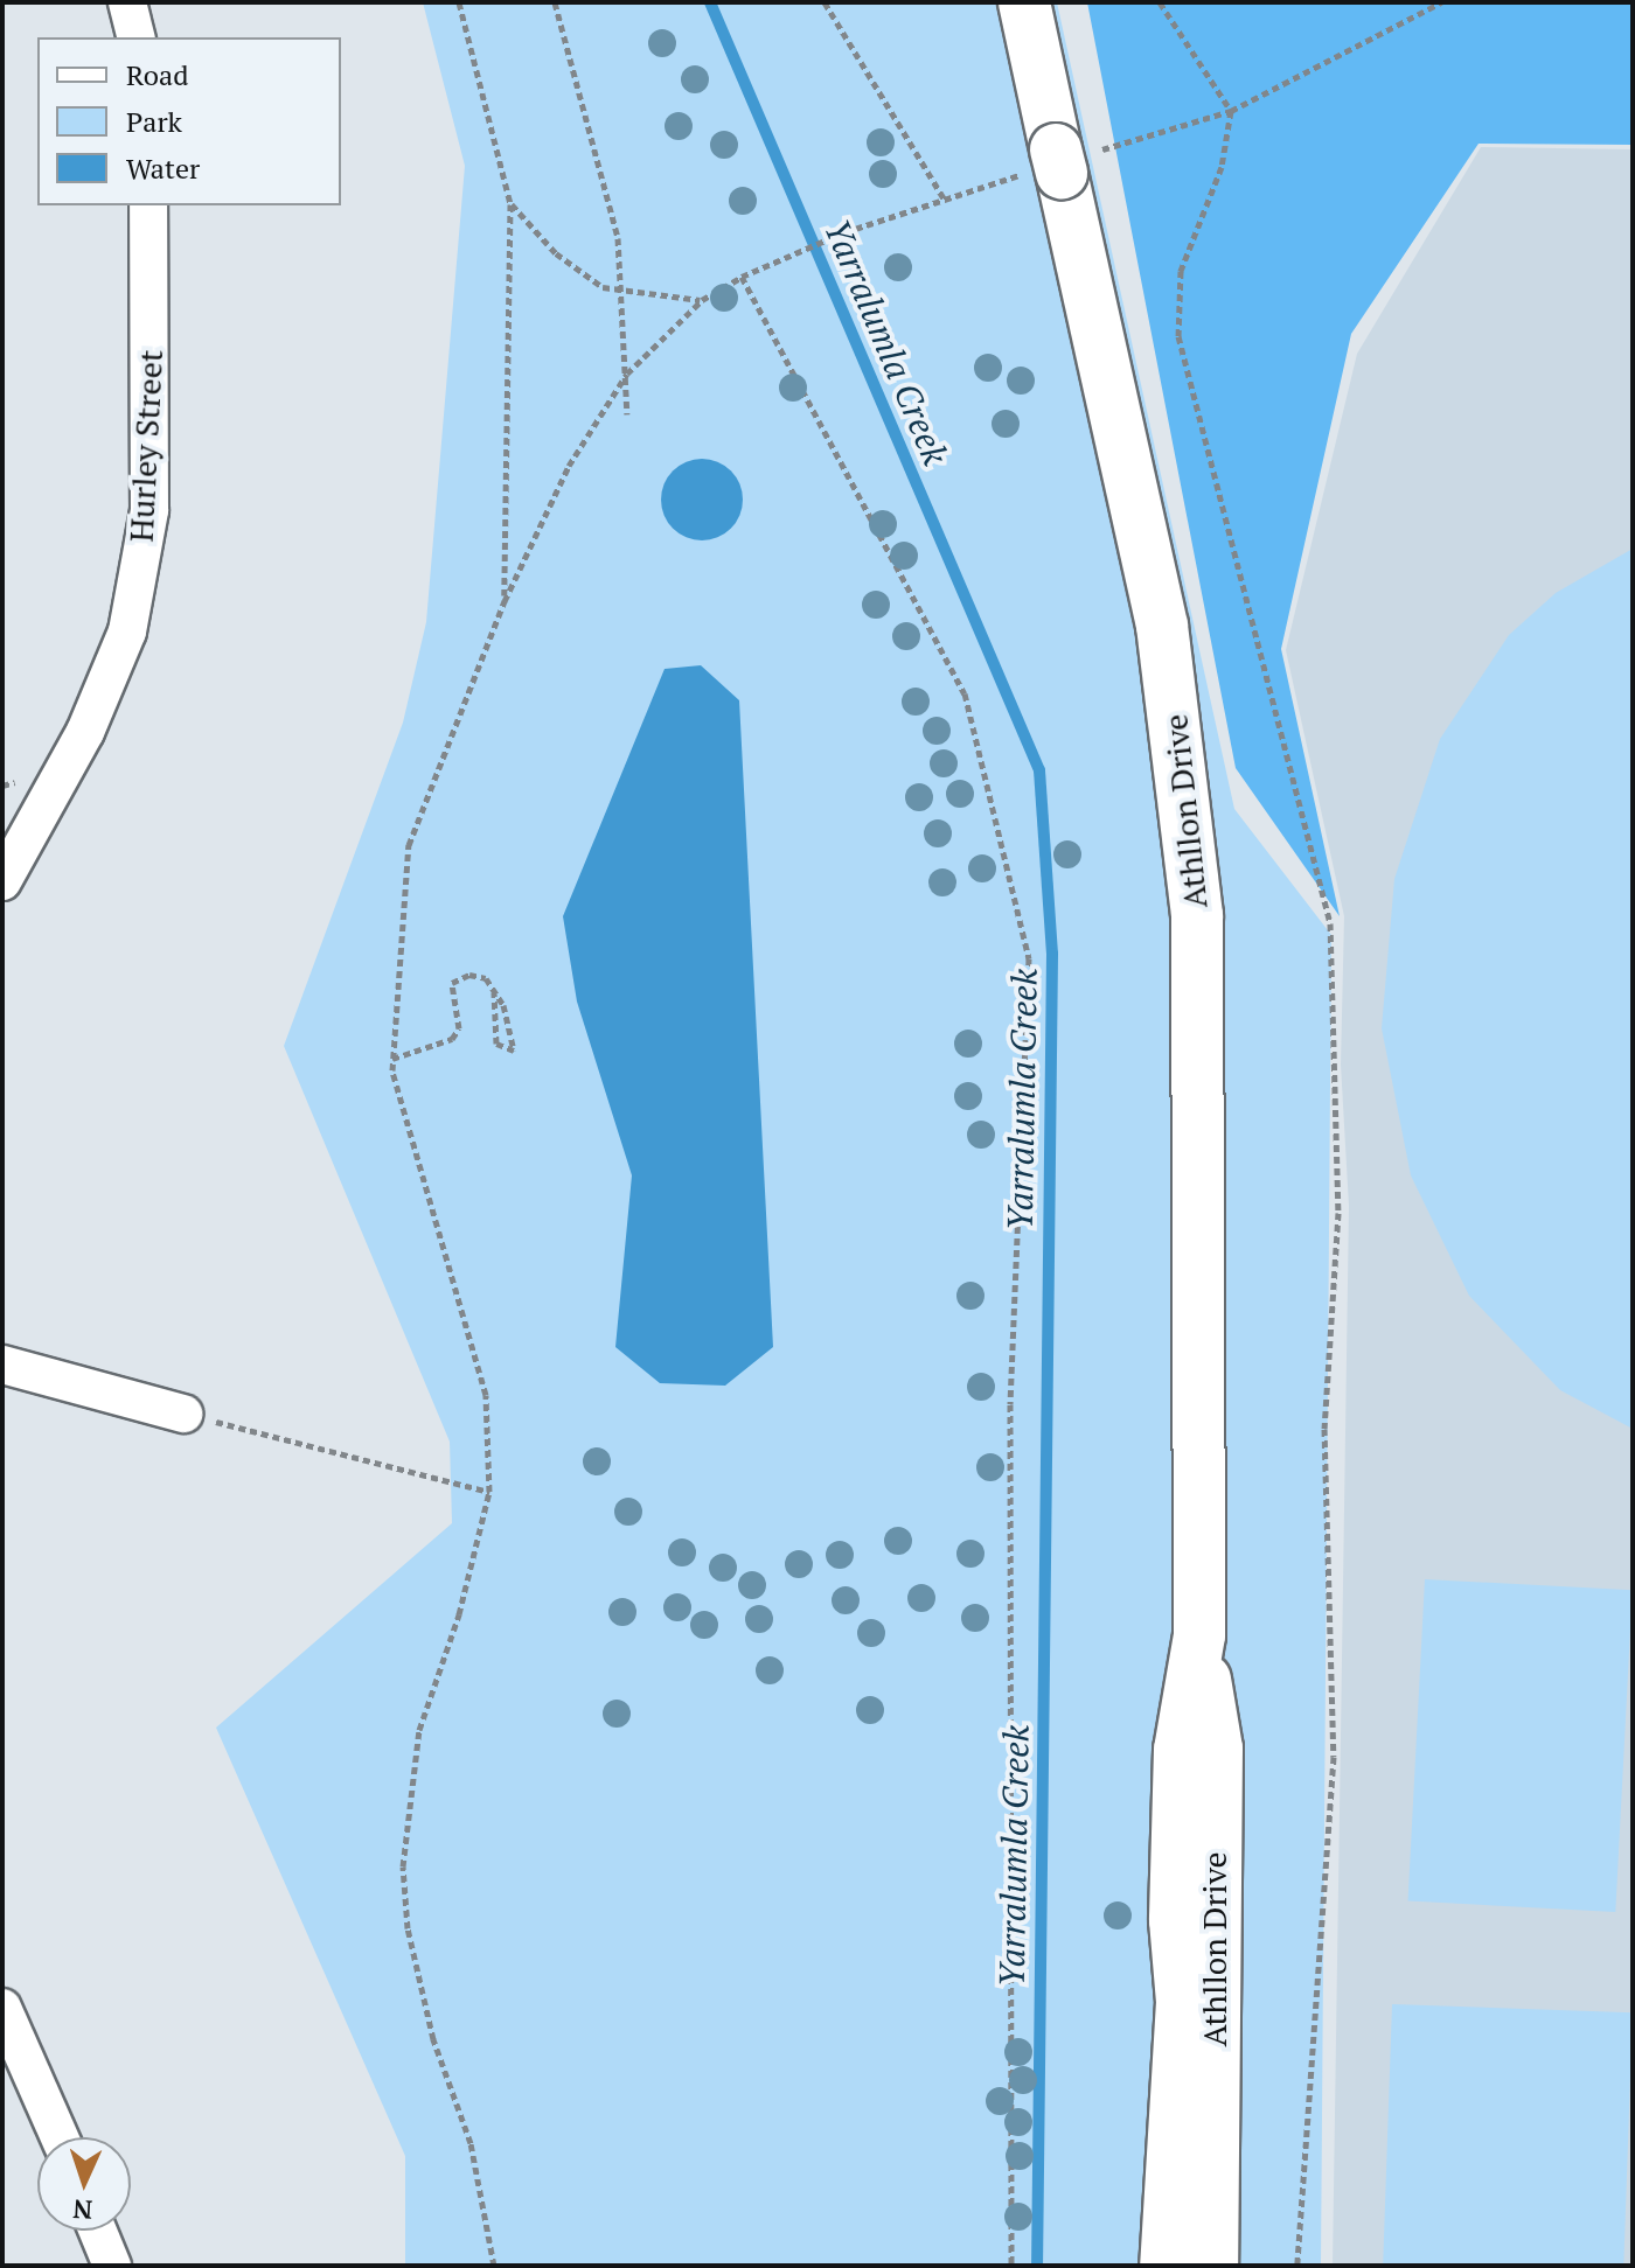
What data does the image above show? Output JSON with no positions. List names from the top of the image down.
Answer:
{
  "streets": {
    "main road": ["Athllon Drive"],
    "street": ["Hurley Street"]
  },
  "water": ["Yarralumla Creek"],
  "legend": ["Road", "Park", "Water"],
  "north": "bottom"
}
